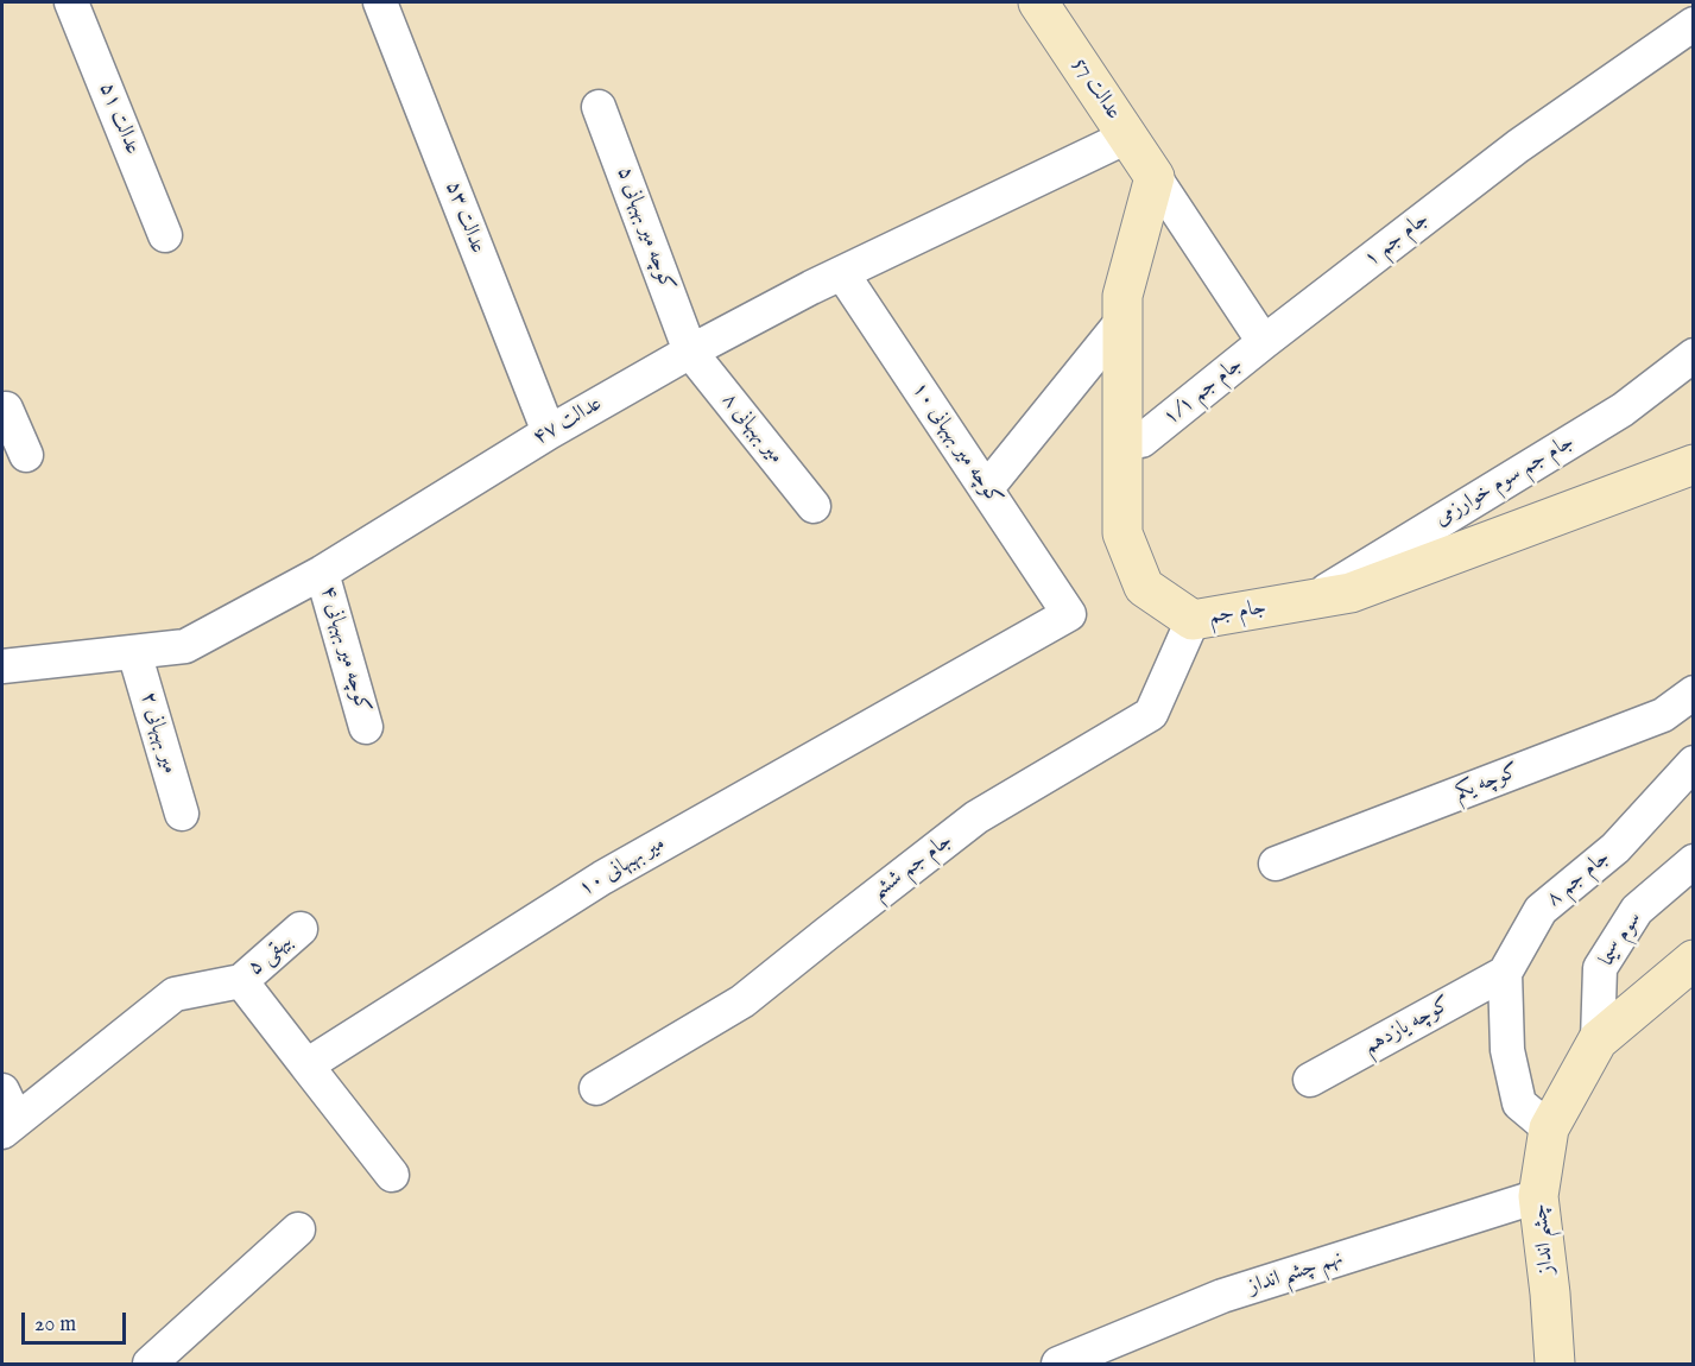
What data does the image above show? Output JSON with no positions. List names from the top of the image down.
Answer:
{
  "streets": {
    "street": [
      "عدالت 57",
      "عدالت ۵۱",
      "عدالت ۵۳",
      "کوچه میر بهبهانی ۵",
      "۱ جام جم",
      "۱/۱ جام جم",
      "عدالت ۴۷",
      "۸ میر بهبهانی",
      "کوچه میر بهبهانی ۱۰",
      "جام جم سوم خوارزمی",
      "جام جم",
      "کوچه میر بهبهانی ۴",
      "۲ میر بهبهانی",
      "کوچه یکم",
      "۱۰ میر بهبهانی",
      "جام جم ششم",
      "۸ جام جم",
      "سوم سیما",
      "۵ بیهقی",
      "کوچه یازدهم",
      "چشم انداز",
      "نهم چشم انداز"
    ]
  },
  "crossings": [
    ["عدالت 57", "عدالت ۴۷"],
    ["عدالت 57", "جام جم"],
    ["عدالت ۵۳", "عدالت ۴۷"],
    ["کوچه میر بهبهانی ۵", "عدالت ۴۷"],
    ["کوچه میر بهبهانی ۵", "۸ میر بهبهانی"],
    ["۱ جام جم", "۱/۱ جام جم"],
    ["عدالت ۴۷", "۸ میر بهبهانی"],
    ["عدالت ۴۷", "کوچه میر بهبهانی ۱۰"],
    ["عدالت ۴۷", "کوچه میر بهبهانی ۴"],
    ["عدالت ۴۷", "۲ میر بهبهانی"],
    ["کوچه میر بهبهانی ۱۰", "۱۰ میر بهبهانی"],
    ["جام جم سوم خوارزمی", "جام جم"],
    ["جام جم", "جام جم ششم"],
    ["۸ جام جم", "کوچه یازدهم"],
    ["سوم سیما", "چشم انداز"],
    ["چشم انداز", "نهم چشم انداز"]
  ],
  "scale_bar": "20 m"
}
